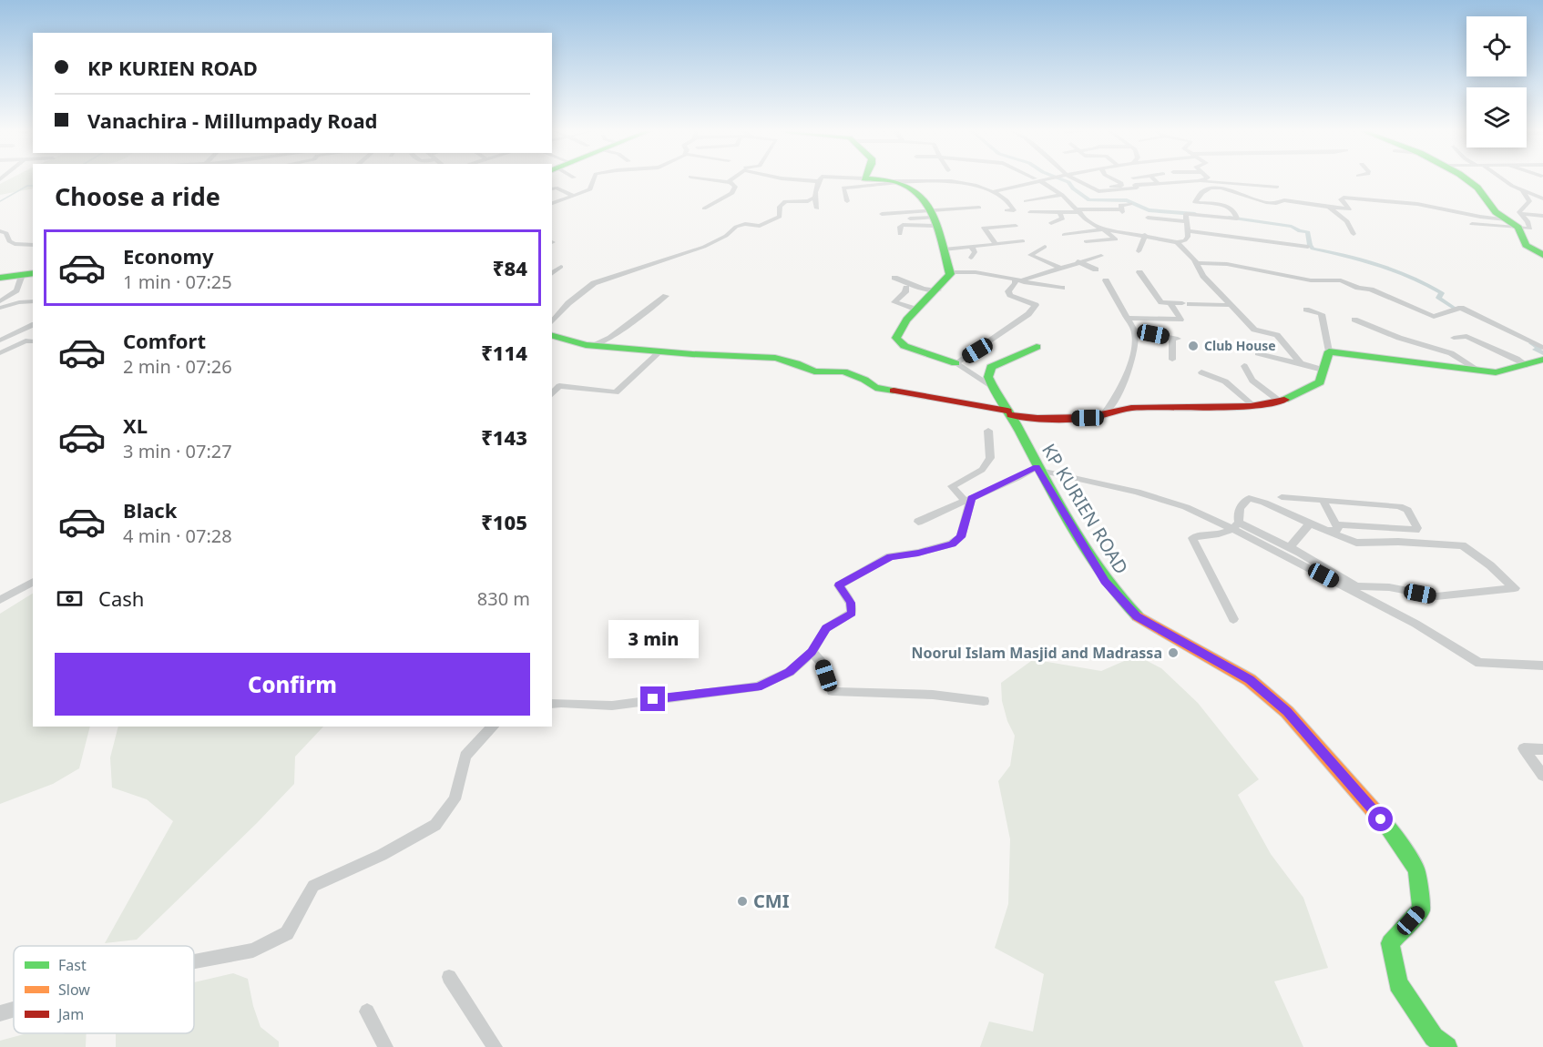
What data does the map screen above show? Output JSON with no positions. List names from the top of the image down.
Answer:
{
  "streets": {
    "street": ["KP KURIEN ROAD"]
  },
  "places": ["Club House", "Noorul Islam Masjid and Madrassa", "CMI"],
  "legend": ["Fast", "Slow", "Jam"],
  "page": {
    "banner": ["KP KURIEN ROAD", "Vanachira - Millumpady Road"],
    "heading": "Choose a ride",
    "list": [
      {
        "name": "Economy",
        "note": "1 min · 07:25",
        "value": "₹84"
      },
      {
        "name": "Comfort",
        "note": "2 min · 07:26",
        "value": "₹114"
      },
      {
        "name": "XL",
        "note": "3 min · 07:27",
        "value": "₹143"
      },
      {
        "name": "Black",
        "note": "4 min · 07:28",
        "value": "₹105"
      }
    ],
    "pay": ["Cash", "830 m"],
    "bubble": "3 min",
    "buttons": "Confirm"
  }
}
